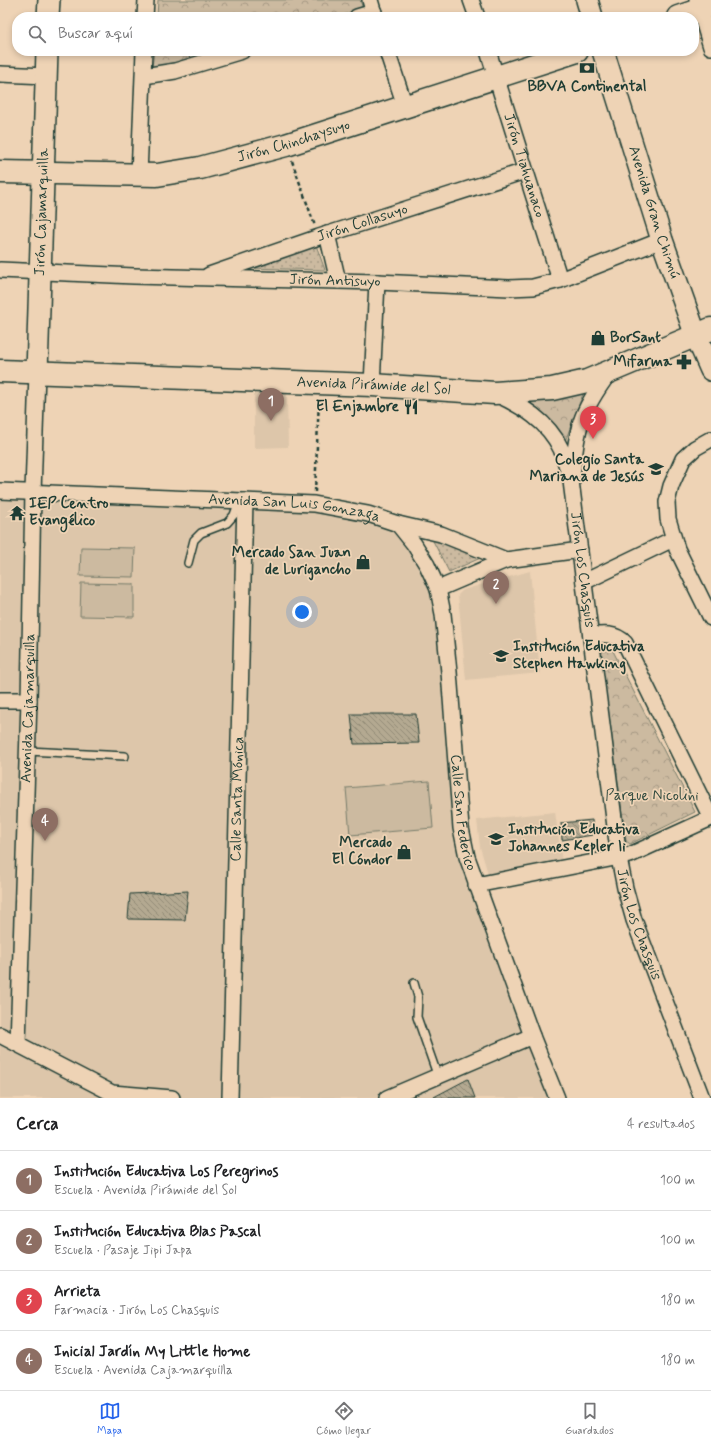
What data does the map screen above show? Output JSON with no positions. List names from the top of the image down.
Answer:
{
  "streets": {
    "main road": ["Jirón Chinchaysuyo", "Avenida Pirámide del Sol"],
    "street": [
      "Jirón Tiahuanaco",
      "Jirón Cajamarquilla",
      "Avenida Gran Chimú",
      "Jirón Collasuyo",
      "Jirón Antisuyo",
      "Avenida San Luis Gonzaga",
      "Jirón Los Chasquis",
      "Avenida Cajamarquilla",
      "Calle Santa Mónica",
      "Calle San Federico"
    ]
  },
  "crossings": [
    ["Jirón Chinchaysuyo", "Jirón Tiahuanaco"],
    ["Jirón Chinchaysuyo", "Jirón Cajamarquilla"],
    ["Jirón Tiahuanaco", "Jirón Collasuyo"],
    ["Jirón Tiahuanaco", "Jirón Antisuyo"],
    ["Jirón Cajamarquilla", "Jirón Antisuyo"],
    ["Jirón Cajamarquilla", "Avenida Pirámide del Sol"],
    ["Jirón Cajamarquilla", "Avenida Cajamarquilla"],
    ["Avenida Gran Chimú", "Jirón Antisuyo"],
    ["Avenida Gran Chimú", "Avenida Pirámide del Sol"],
    ["Jirón Collasuyo", "Jirón Antisuyo"],
    ["Avenida Pirámide del Sol", "Jirón Los Chasquis"],
    ["Avenida Pirámide del Sol", "Avenida Cajamarquilla"],
    ["Avenida San Luis Gonzaga", "Jirón Los Chasquis"],
    ["Avenida San Luis Gonzaga", "Avenida Cajamarquilla"],
    ["Avenida San Luis Gonzaga", "Calle Santa Mónica"],
    ["Avenida San Luis Gonzaga", "Calle San Federico"]
  ],
  "parks": ["Parque Nicolini"],
  "places": {
    "bank": ["BBVA Continental"],
    "shop": ["BorSant", "Mercado San Juan de Lurigancho", "Mercado El Cóndor"],
    "pharmacy": ["Mifarma"],
    "restaurant": ["El Enjambre"],
    "school or university": ["Colegio Santa Mariana de Jesús", "Institución Educativa Stephen Hawking", "Institución Educativa Johannes Kepler Ii"],
    "temple": ["IEP Centro Evangélico"]
  },
  "page": {
    "search": "Buscar aquí",
    "pins": [
      "1",
      "3",
      "2",
      "4"
    ],
    "heading": ["Cerca", "4 resultados"],
    "list": [
      {
        "mark": "1",
        "name": "Institución Educativa Los Peregrinos",
        "note": "Escuela · Avenida Pirámide del Sol",
        "value": "100 m"
      },
      {
        "mark": "2",
        "name": "Institución Educativa Blas Pascal",
        "note": "Escuela · Pasaje Jipi Japa",
        "value": "100 m"
      },
      {
        "mark": "3",
        "name": "Arrieta",
        "note": "Farmacia · Jirón Los Chasquis",
        "value": "180 m"
      },
      {
        "mark": "4",
        "name": "Inicial Jardín My Little Home",
        "note": "Escuela · Avenida Cajamarquilla",
        "value": "180 m"
      }
    ],
    "nav": ["Mapa", "Cómo llegar", "Guardados"]
  }
}
